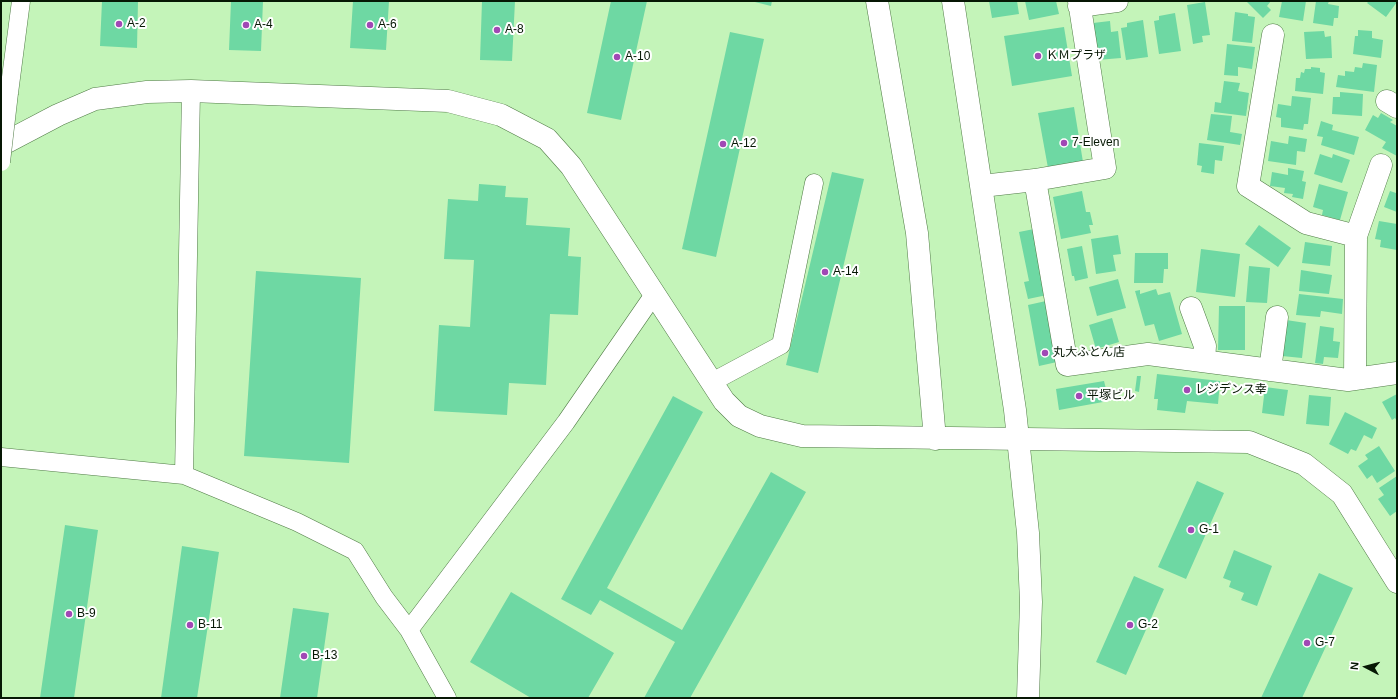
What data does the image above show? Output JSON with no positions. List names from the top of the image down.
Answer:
{
  "places": [
    "A-2",
    "A-4",
    "A-6",
    "A-8",
    "ＫＭプラザ",
    "A-10",
    "7-Eleven",
    "A-12",
    "A-14",
    "丸大ふとん店",
    "レジデンス幸",
    "平塚ビル",
    "G-1",
    "B-9",
    "B-11",
    "G-2",
    "G-7",
    "B-13"
  ],
  "north": "left"
}
